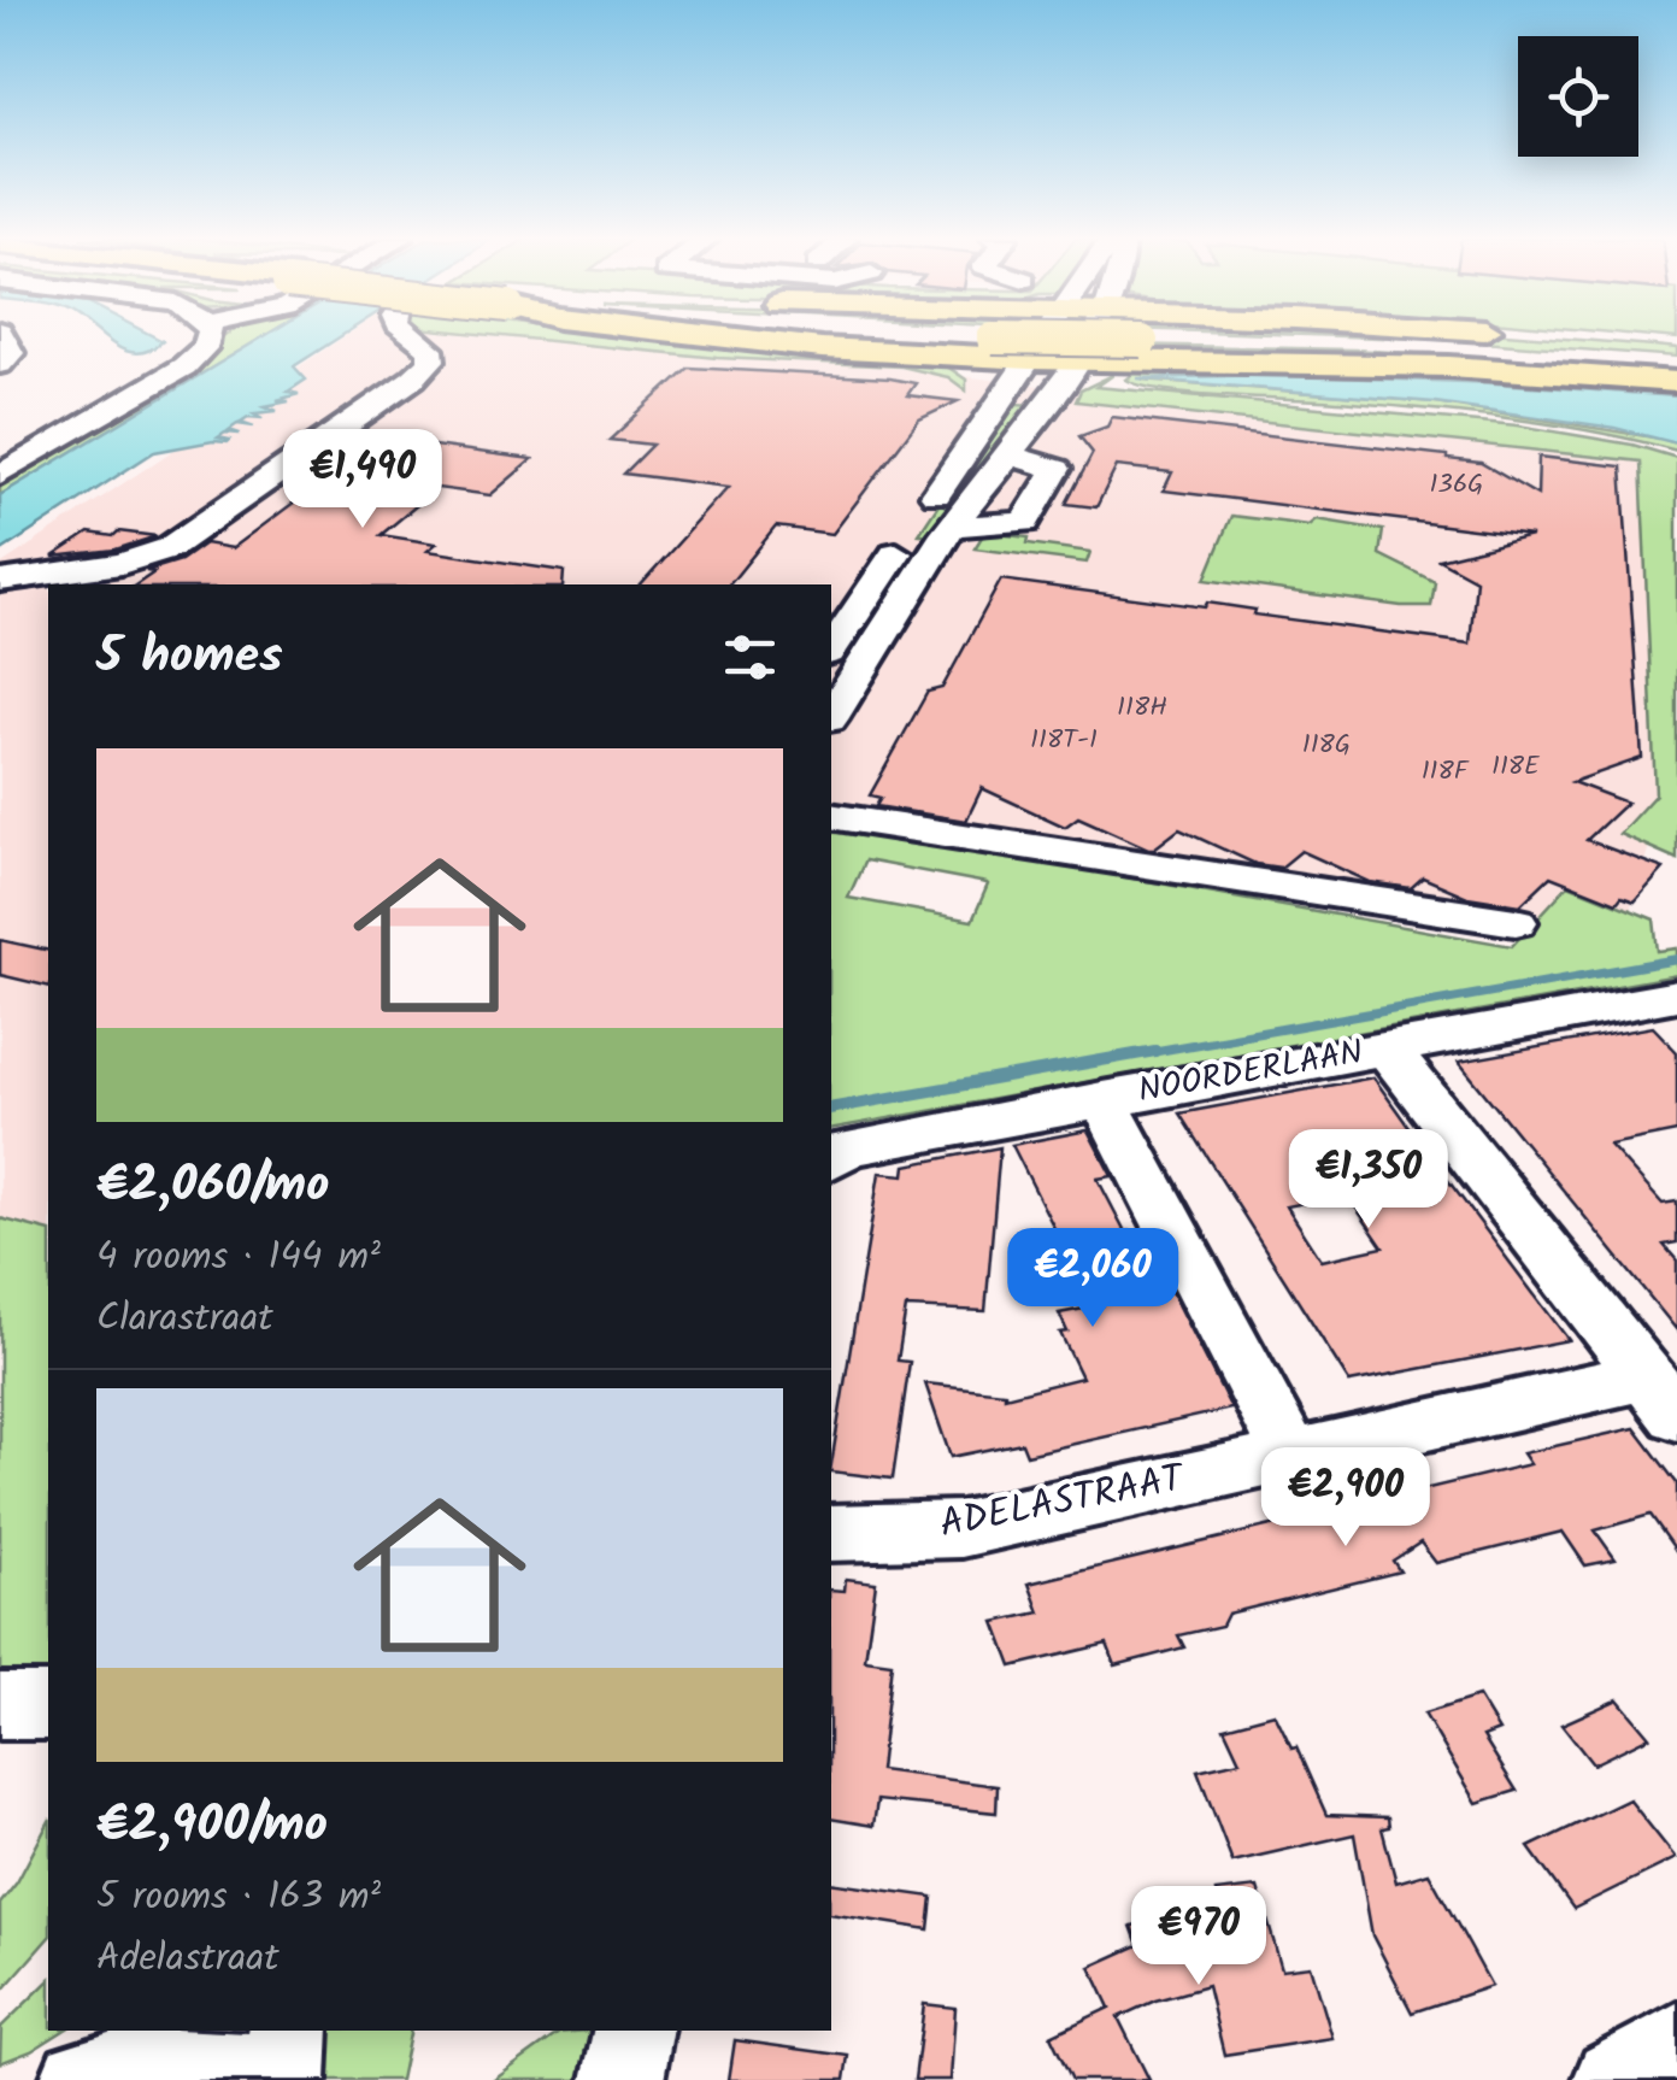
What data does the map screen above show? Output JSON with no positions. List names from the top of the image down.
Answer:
{
  "streets": {
    "street": ["NOORDERLAAN", "ADELASTRAAT"]
  },
  "house_numbers": [
    "136G",
    "118H",
    "118T-1",
    "118G",
    "118E",
    "118F"
  ],
  "page": {
    "price": [
      "€1,490",
      "€1,350",
      "€2,060",
      "€2,900",
      "€970"
    ],
    "heading": "5 homes",
    "list": [
      {
        "name": "€2,060/mo",
        "note": "4 rooms · 144 m² · Clarastraat"
      },
      {
        "name": "€2,900/mo",
        "note": "5 rooms · 163 m² · Adelastraat"
      }
    ]
  }
}
